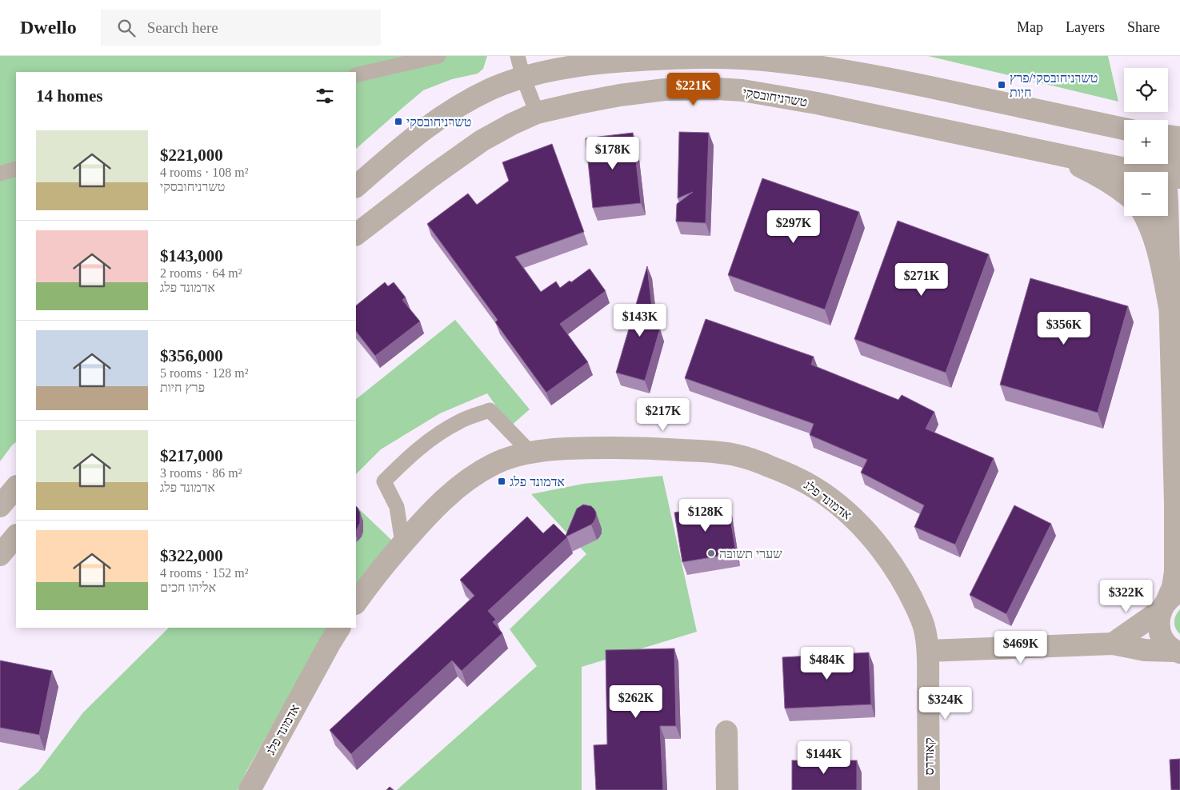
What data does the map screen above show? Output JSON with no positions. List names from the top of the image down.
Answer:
{
  "streets": {
    "street": ["טשרניחובסקי", "אדמונד פלג", "קאודרס"]
  },
  "crossings": [
    ["אדמונד פלג", "קאודרס"]
  ],
  "places": {
    "transit": ["טשרניחובסקי/פרץ חיות", "טשרניחובסקי", "אדמונד פלג"],
    "other": ["שערי תשובה"]
  },
  "page": {
    "header": "Dwello",
    "search": "Search here",
    "nav": ["Map", "Layers", "Share"],
    "map_buttons": ["+", "−"],
    "heading": "14 homes",
    "price": [
      "$221K",
      "$178K",
      "$297K",
      "$271K",
      "$143K",
      "$356K",
      "$217K",
      "$128K",
      "$322K",
      "$469K",
      "$484K",
      "$262K",
      "$324K",
      "$144K"
    ],
    "list": [
      {
        "name": "$221,000",
        "note": "4 rooms · 108 m² · טשרניחובסקי"
      },
      {
        "name": "$143,000",
        "note": "2 rooms · 64 m² · אדמונד פלג"
      },
      {
        "name": "$356,000",
        "note": "5 rooms · 128 m² · פרץ חיות"
      },
      {
        "name": "$217,000",
        "note": "3 rooms · 86 m² · אדמונד פלג"
      },
      {
        "name": "$322,000",
        "note": "4 rooms · 152 m² · אליהו חכים"
      }
    ]
  }
}
